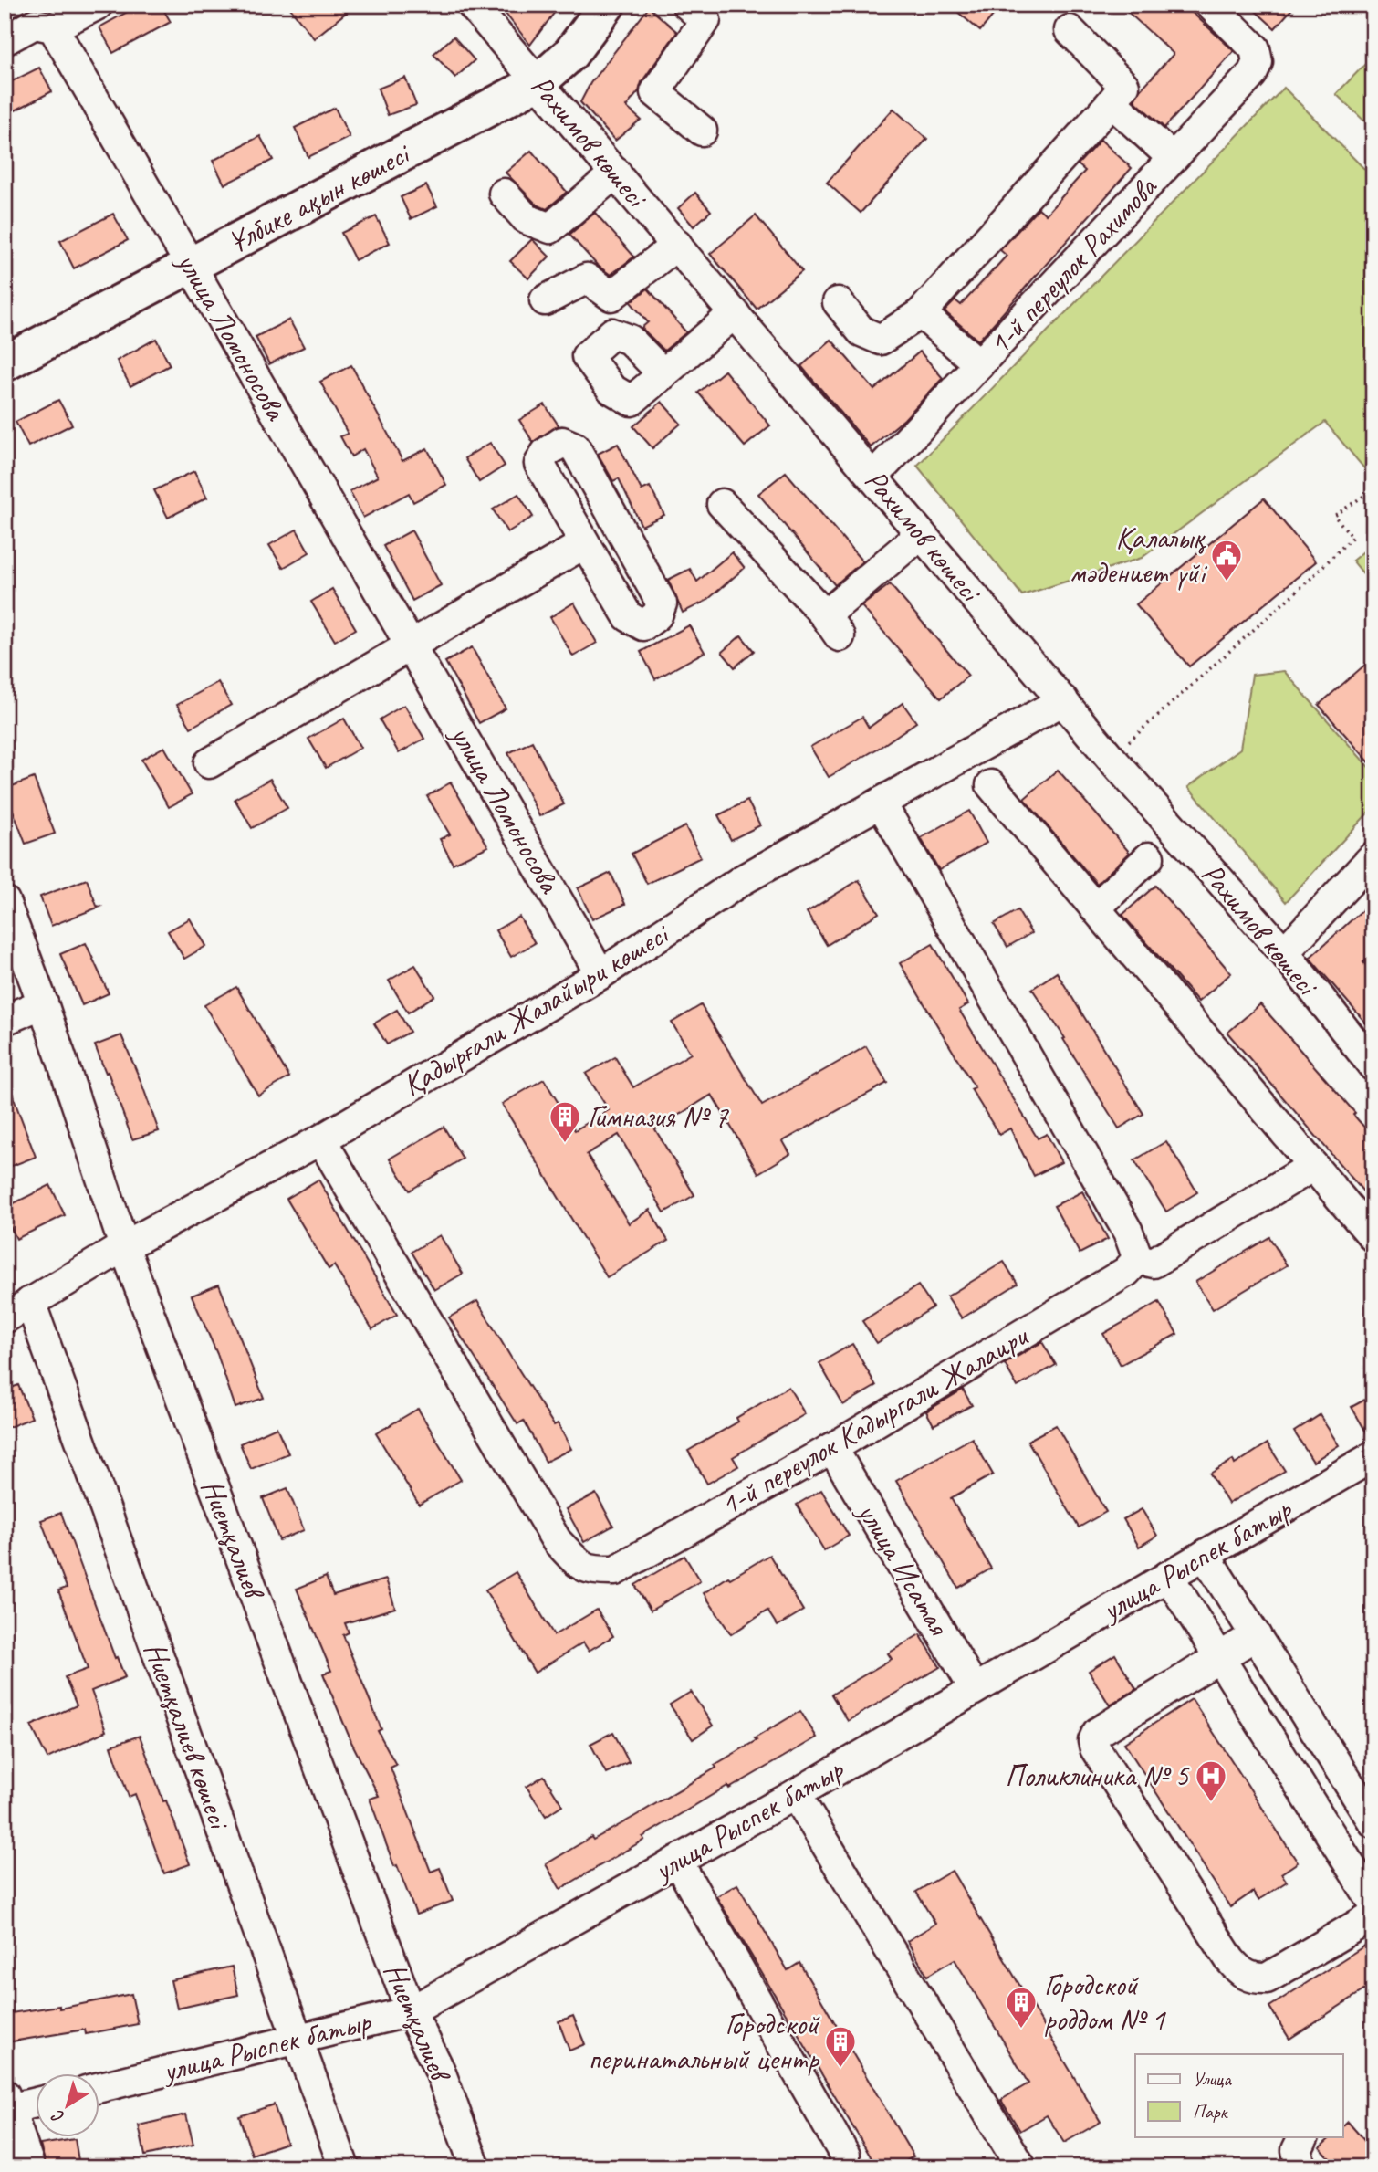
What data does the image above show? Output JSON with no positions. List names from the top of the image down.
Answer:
{
  "streets": {
    "main road": ["Ұлбике ақын көшесі"],
    "street": [
      "Рахимов көшесі",
      "1-й переулок Рахимова",
      "улица Ломоносова",
      "Қадырғали Жалайыри көшесі",
      "1-й переулок Кадыргали Жалаири",
      "Ниетқалиев",
      "улица Рыспек батыр",
      "улица Исатая",
      "Ниетқалиев көшесі"
    ]
  },
  "crossings": [
    ["Рахимов көшесі", "Ұлбике ақын көшесі"],
    ["Рахимов көшесі", "1-й переулок Рахимова"],
    ["Рахимов көшесі", "Қадырғали Жалайыри көшесі"],
    ["Ұлбике ақын көшесі", "улица Ломоносова"],
    ["улица Ломоносова", "Қадырғали Жалайыри көшесі"],
    ["Қадырғали Жалайыри көшесі", "1-й переулок Кадыргали Жалаири"],
    ["Қадырғали Жалайыри көшесі", "Ниетқалиев"],
    ["Қадырғали Жалайыри көшесі", "Ниетқалиев көшесі"],
    ["1-й переулок Кадыргали Жалаири", "улица Исатая"],
    ["Ниетқалиев", "улица Рыспек батыр"],
    ["улица Рыспек батыр", "улица Исатая"],
    ["улица Рыспек батыр", "Ниетқалиев көшесі"]
  ],
  "places": {
    "public building": ["Қалалық мәдениет үйі"],
    "building": ["Гимназия № 7", "Городской роддом № 1", "Городской перинатальный центр"],
    "hospital": ["Поликлиника № 5"]
  },
  "legend": ["Улица", "Парк"],
  "north": "bottom left"
}
